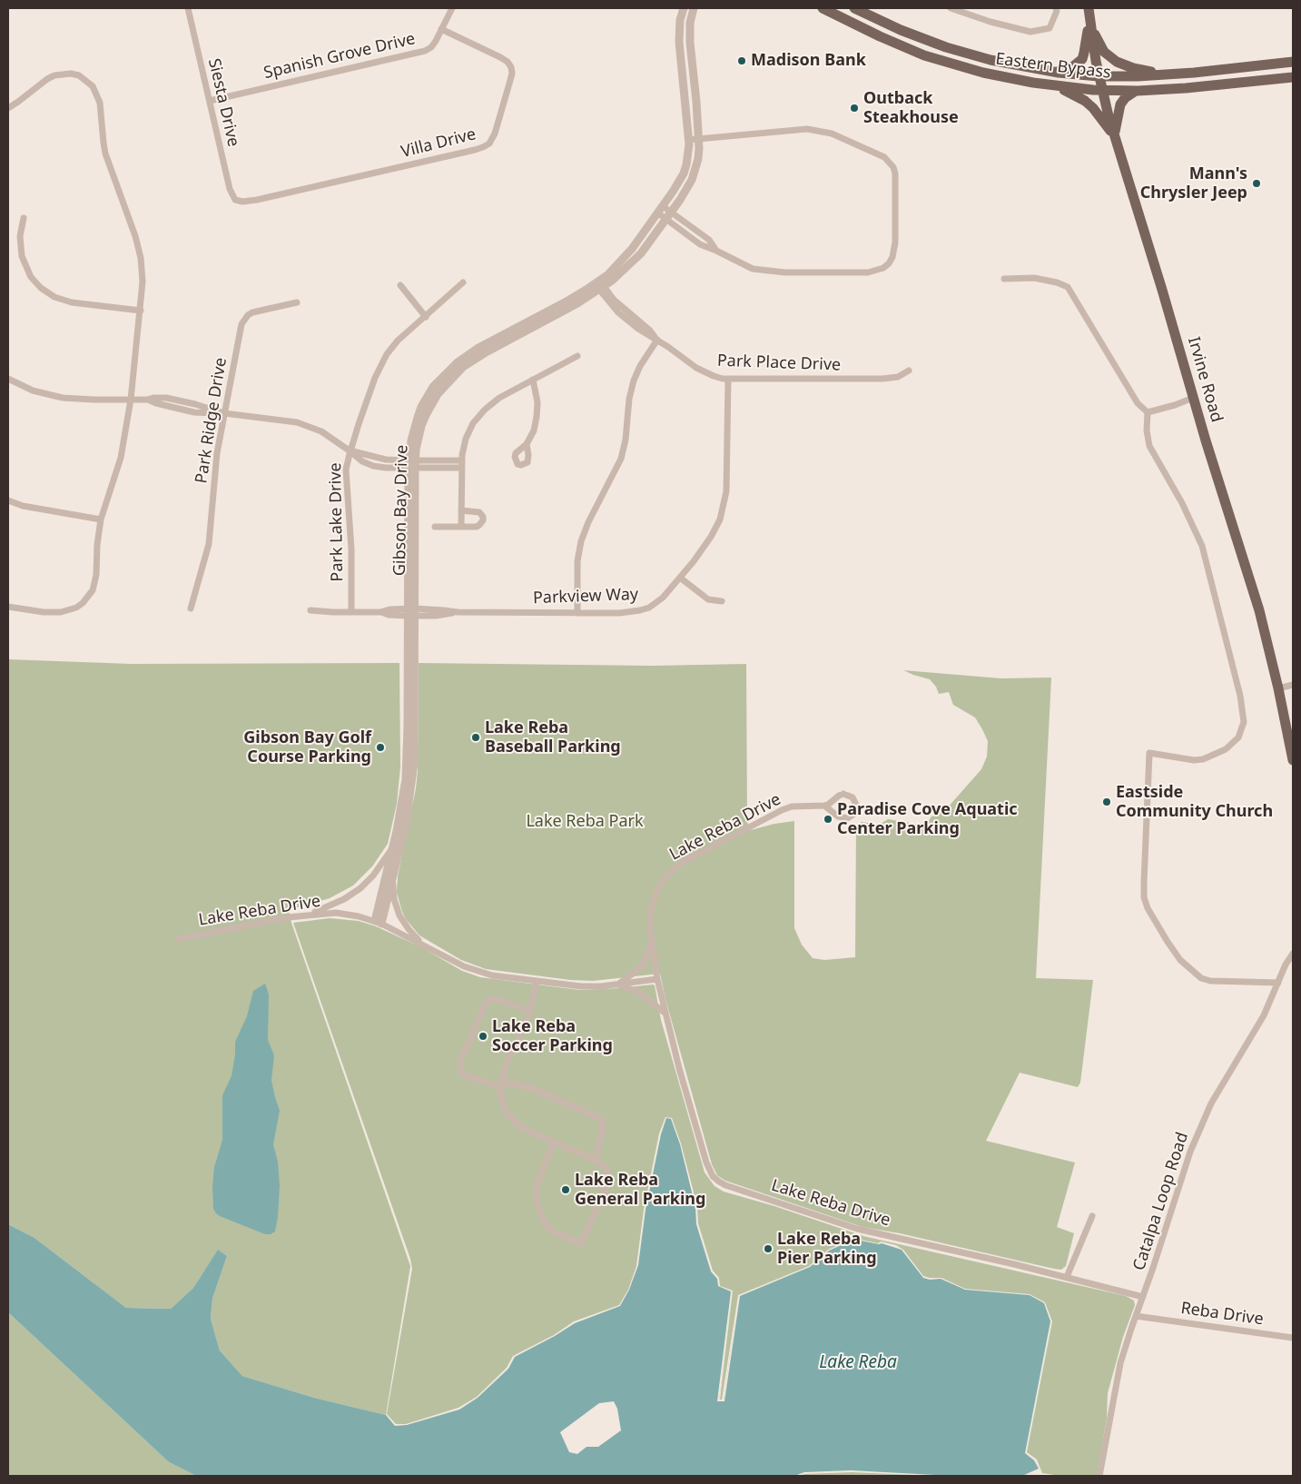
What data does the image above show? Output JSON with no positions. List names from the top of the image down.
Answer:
{
  "streets": {
    "main road": ["Eastern Bypass", "Irvine Road"],
    "street": [
      "Spanish Grove Drive",
      "Siesta Drive",
      "Villa Drive",
      "Park Place Drive",
      "Park Ridge Drive",
      "Gibson Bay Drive",
      "Park Lake Drive",
      "Parkview Way",
      "Lake Reba Drive",
      "Catalpa Loop Road",
      "Reba Drive"
    ]
  },
  "crossings": [
    ["Spanish Grove Drive", "Siesta Drive"],
    ["Spanish Grove Drive", "Villa Drive"],
    ["Eastern Bypass", "Irvine Road"],
    ["Siesta Drive", "Villa Drive"],
    ["Park Place Drive", "Gibson Bay Drive"],
    ["Park Place Drive", "Parkview Way"],
    ["Gibson Bay Drive", "Parkview Way"],
    ["Gibson Bay Drive", "Lake Reba Drive"],
    ["Park Lake Drive", "Parkview Way"],
    ["Lake Reba Drive", "Catalpa Loop Road"],
    ["Catalpa Loop Road", "Reba Drive"]
  ],
  "water": ["Lake Reba"],
  "parks": ["Lake Reba Park"],
  "places": [
    "Madison Bank",
    "Outback Steakhouse",
    "Mann's Chrysler Jeep",
    "Lake Reba Baseball Parking",
    "Gibson Bay Golf Course Parking",
    "Eastside Community Church",
    "Paradise Cove Aquatic Center Parking",
    "Lake Reba Soccer Parking",
    "Lake Reba General Parking",
    "Lake Reba Pier Parking"
  ]
}
